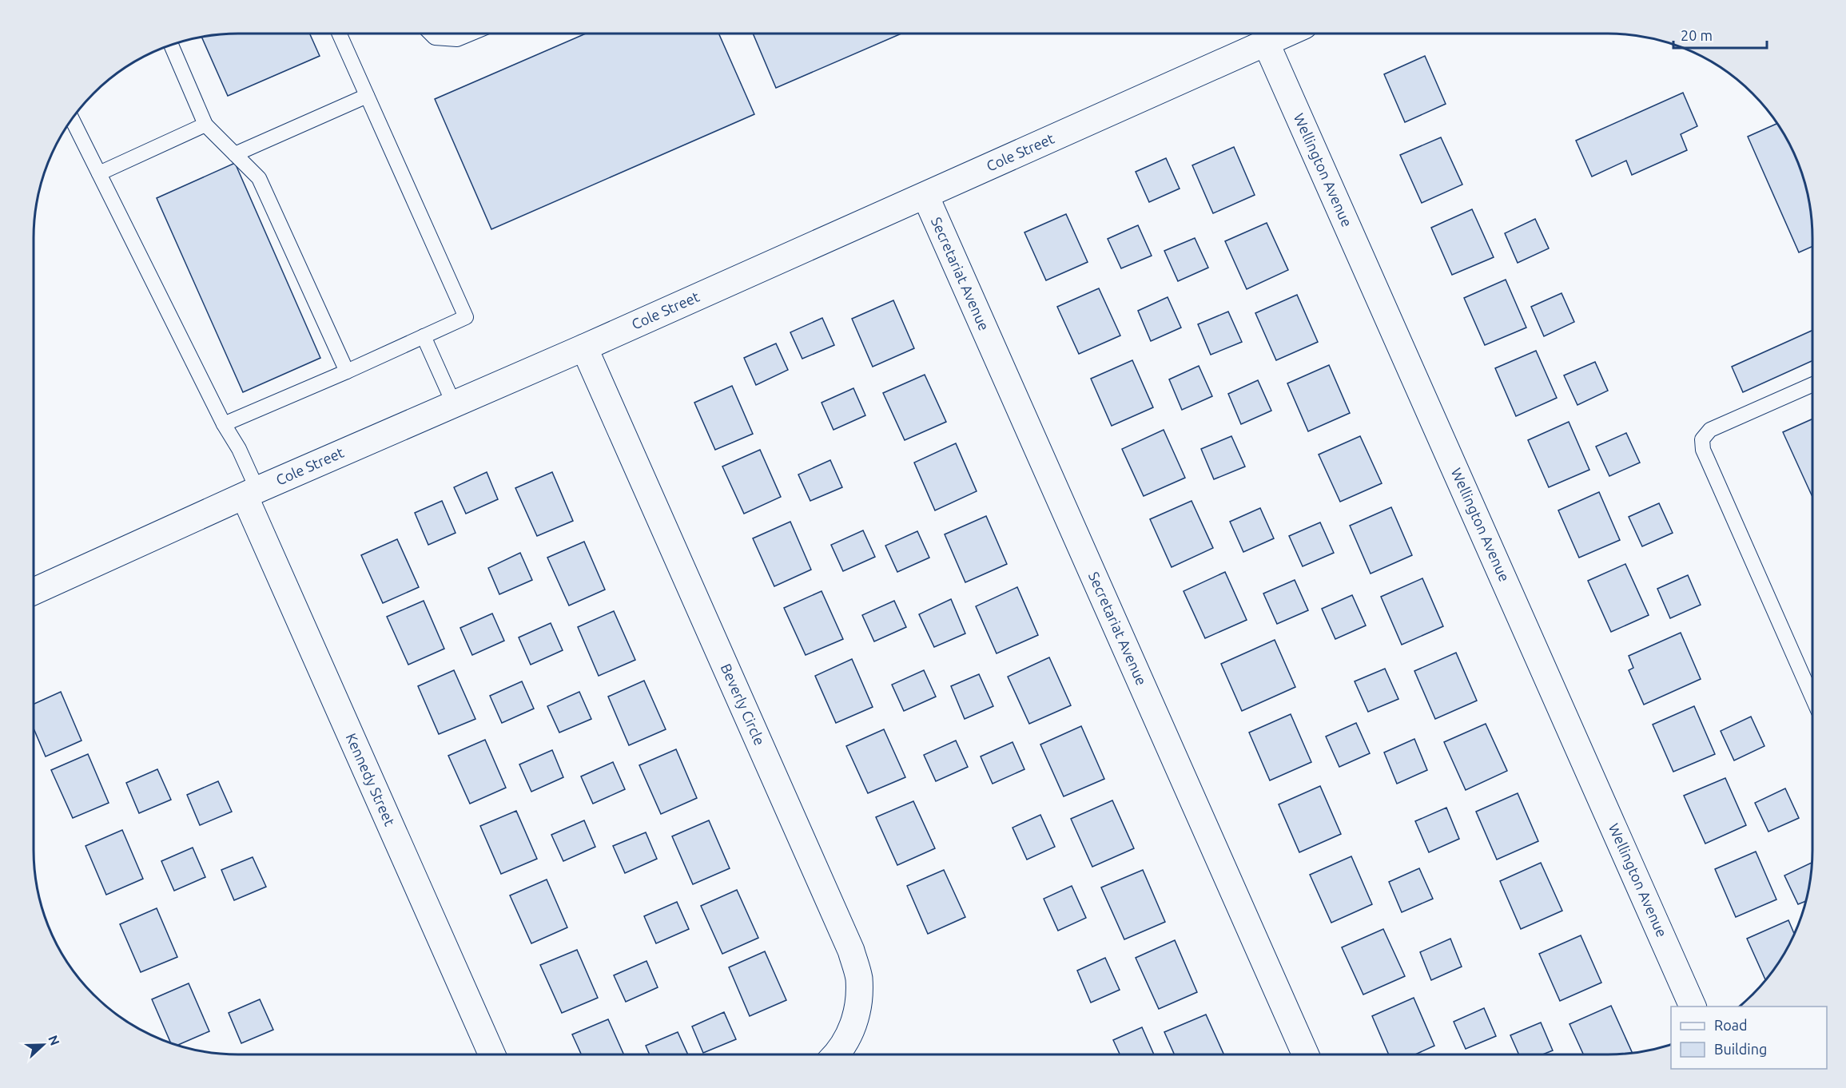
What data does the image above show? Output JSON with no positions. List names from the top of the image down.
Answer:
{
  "streets": {
    "street": [
      "Cole Street",
      "Wellington Avenue",
      "Secretariat Avenue",
      "Beverly Circle",
      "Kennedy Street"
    ]
  },
  "crossings": [
    ["Cole Street", "Wellington Avenue"],
    ["Cole Street", "Secretariat Avenue"],
    ["Cole Street", "Beverly Circle"],
    ["Cole Street", "Kennedy Street"]
  ],
  "legend": ["Road", "Building"],
  "scale_bar": "20 m",
  "north": "right"
}
